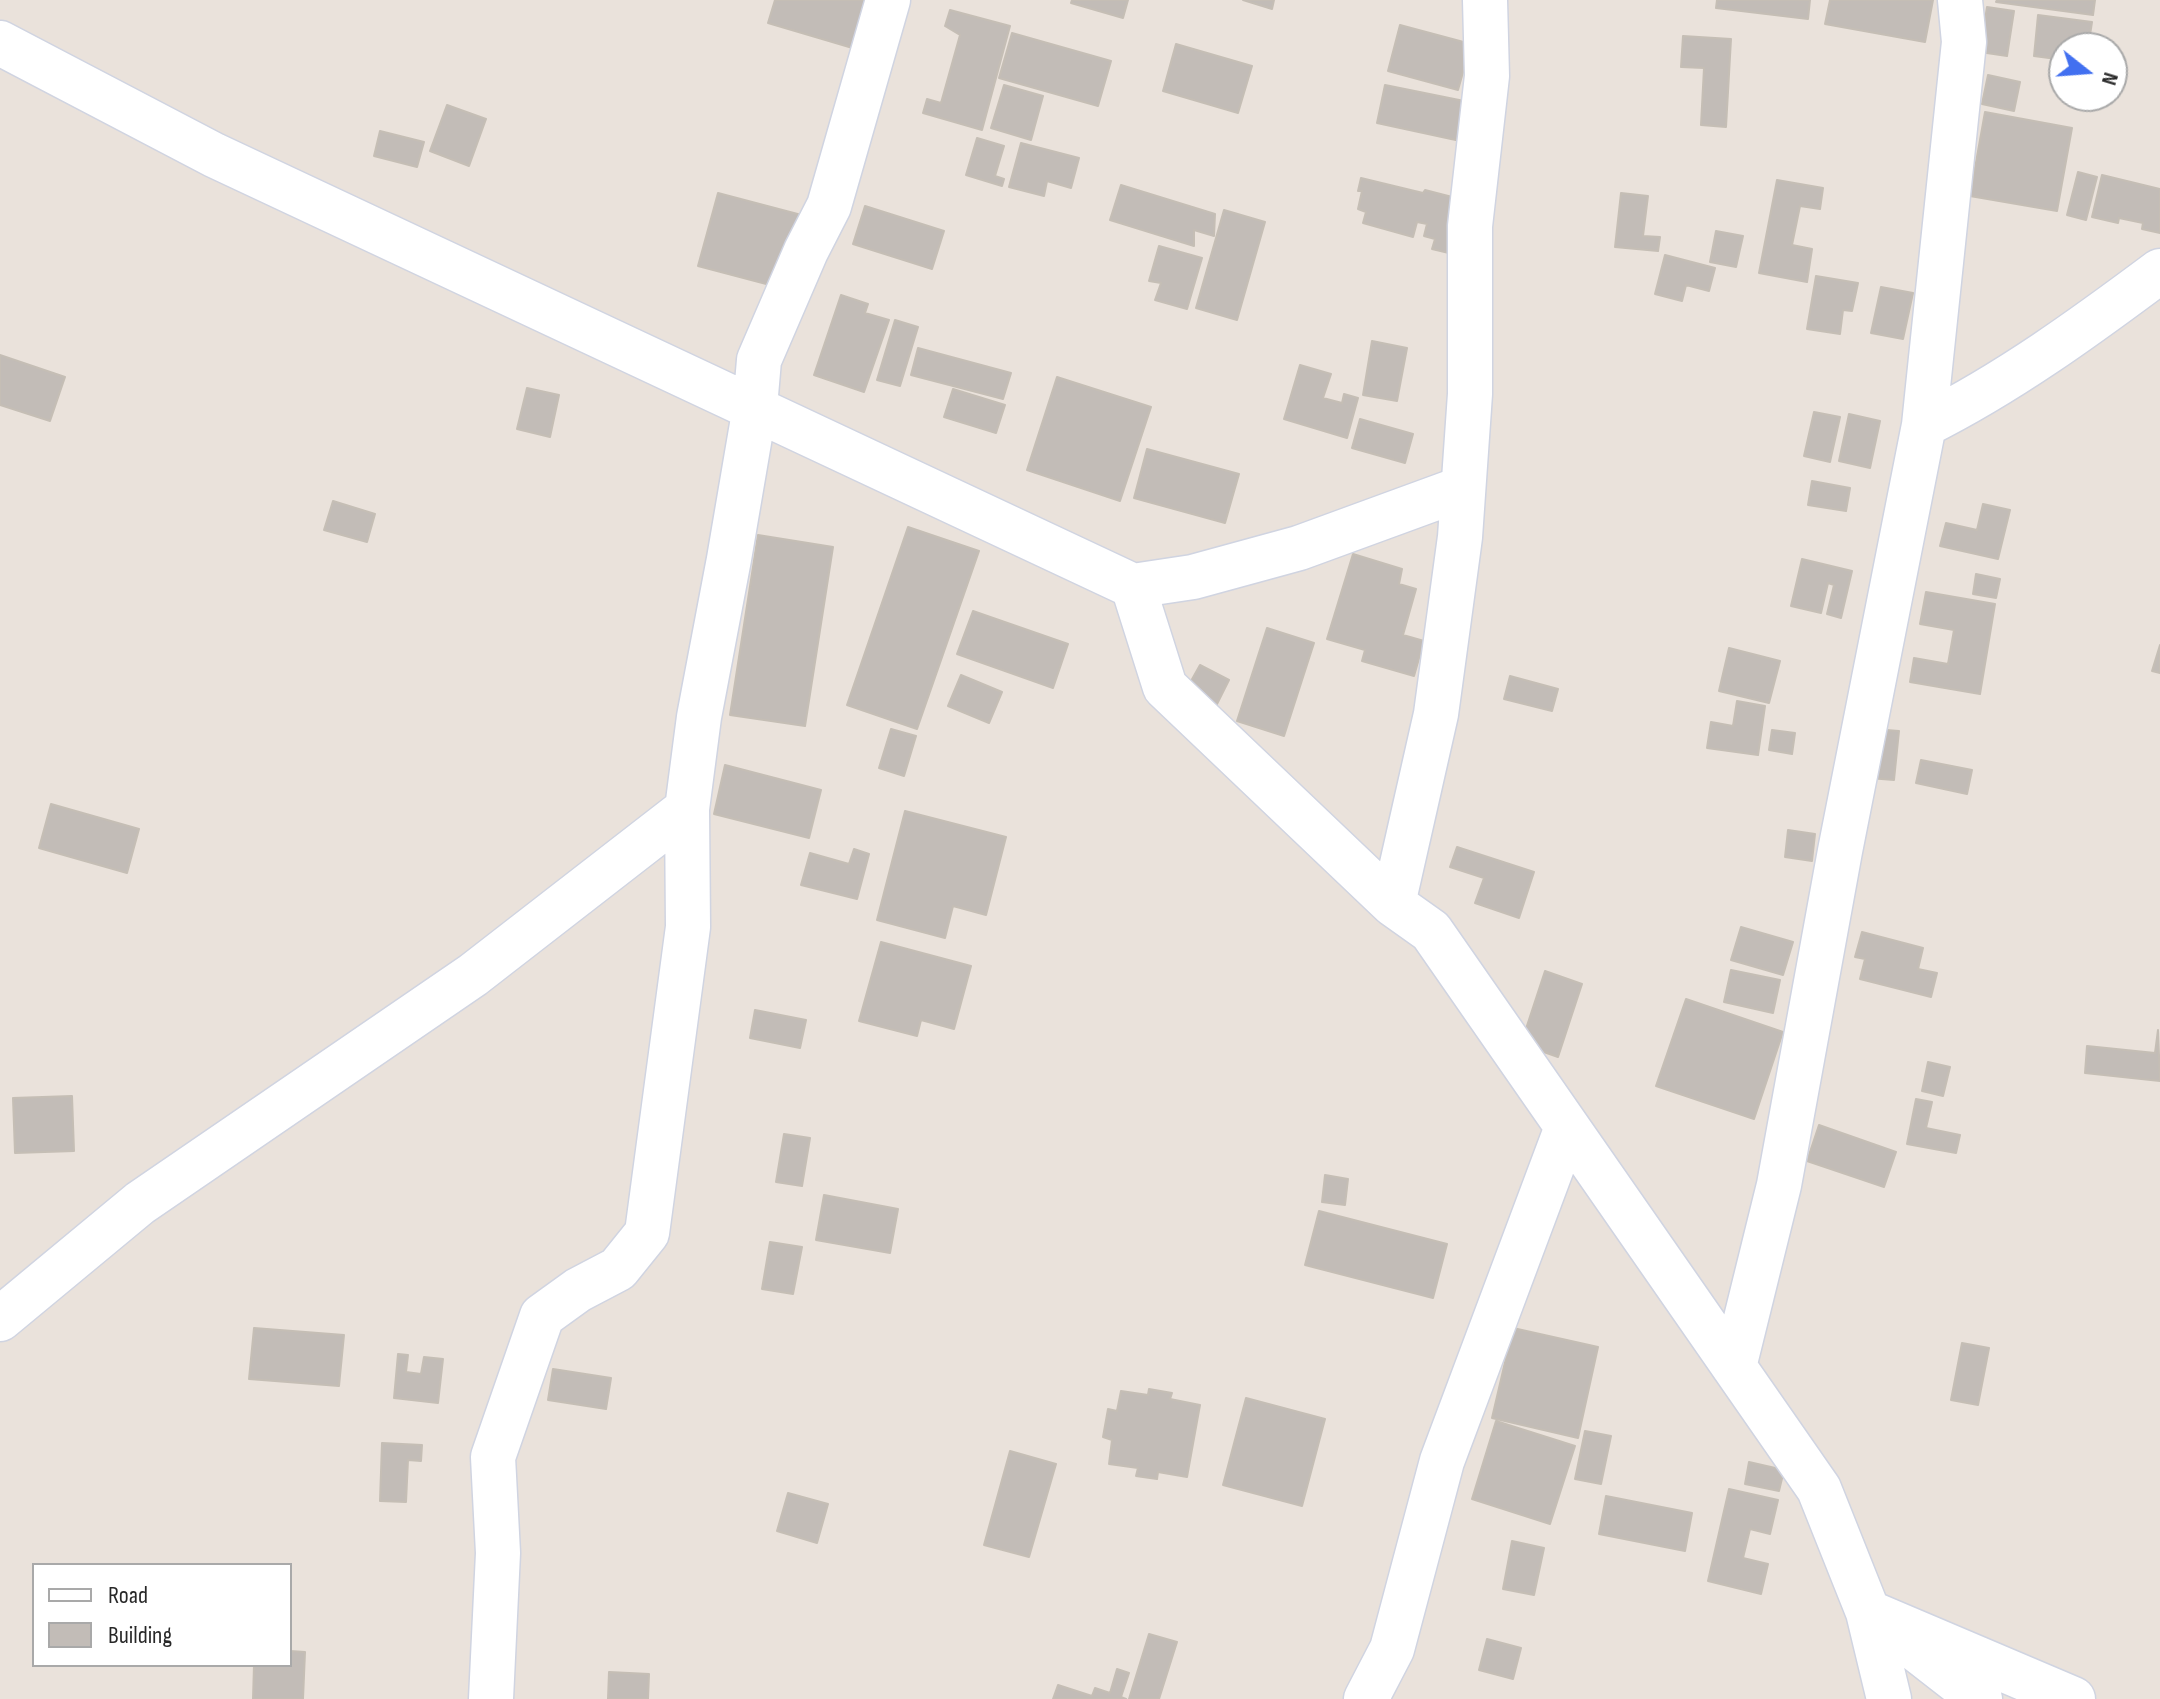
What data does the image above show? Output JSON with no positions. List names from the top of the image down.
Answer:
{
  "legend": ["Road", "Building"],
  "north": "right"
}
